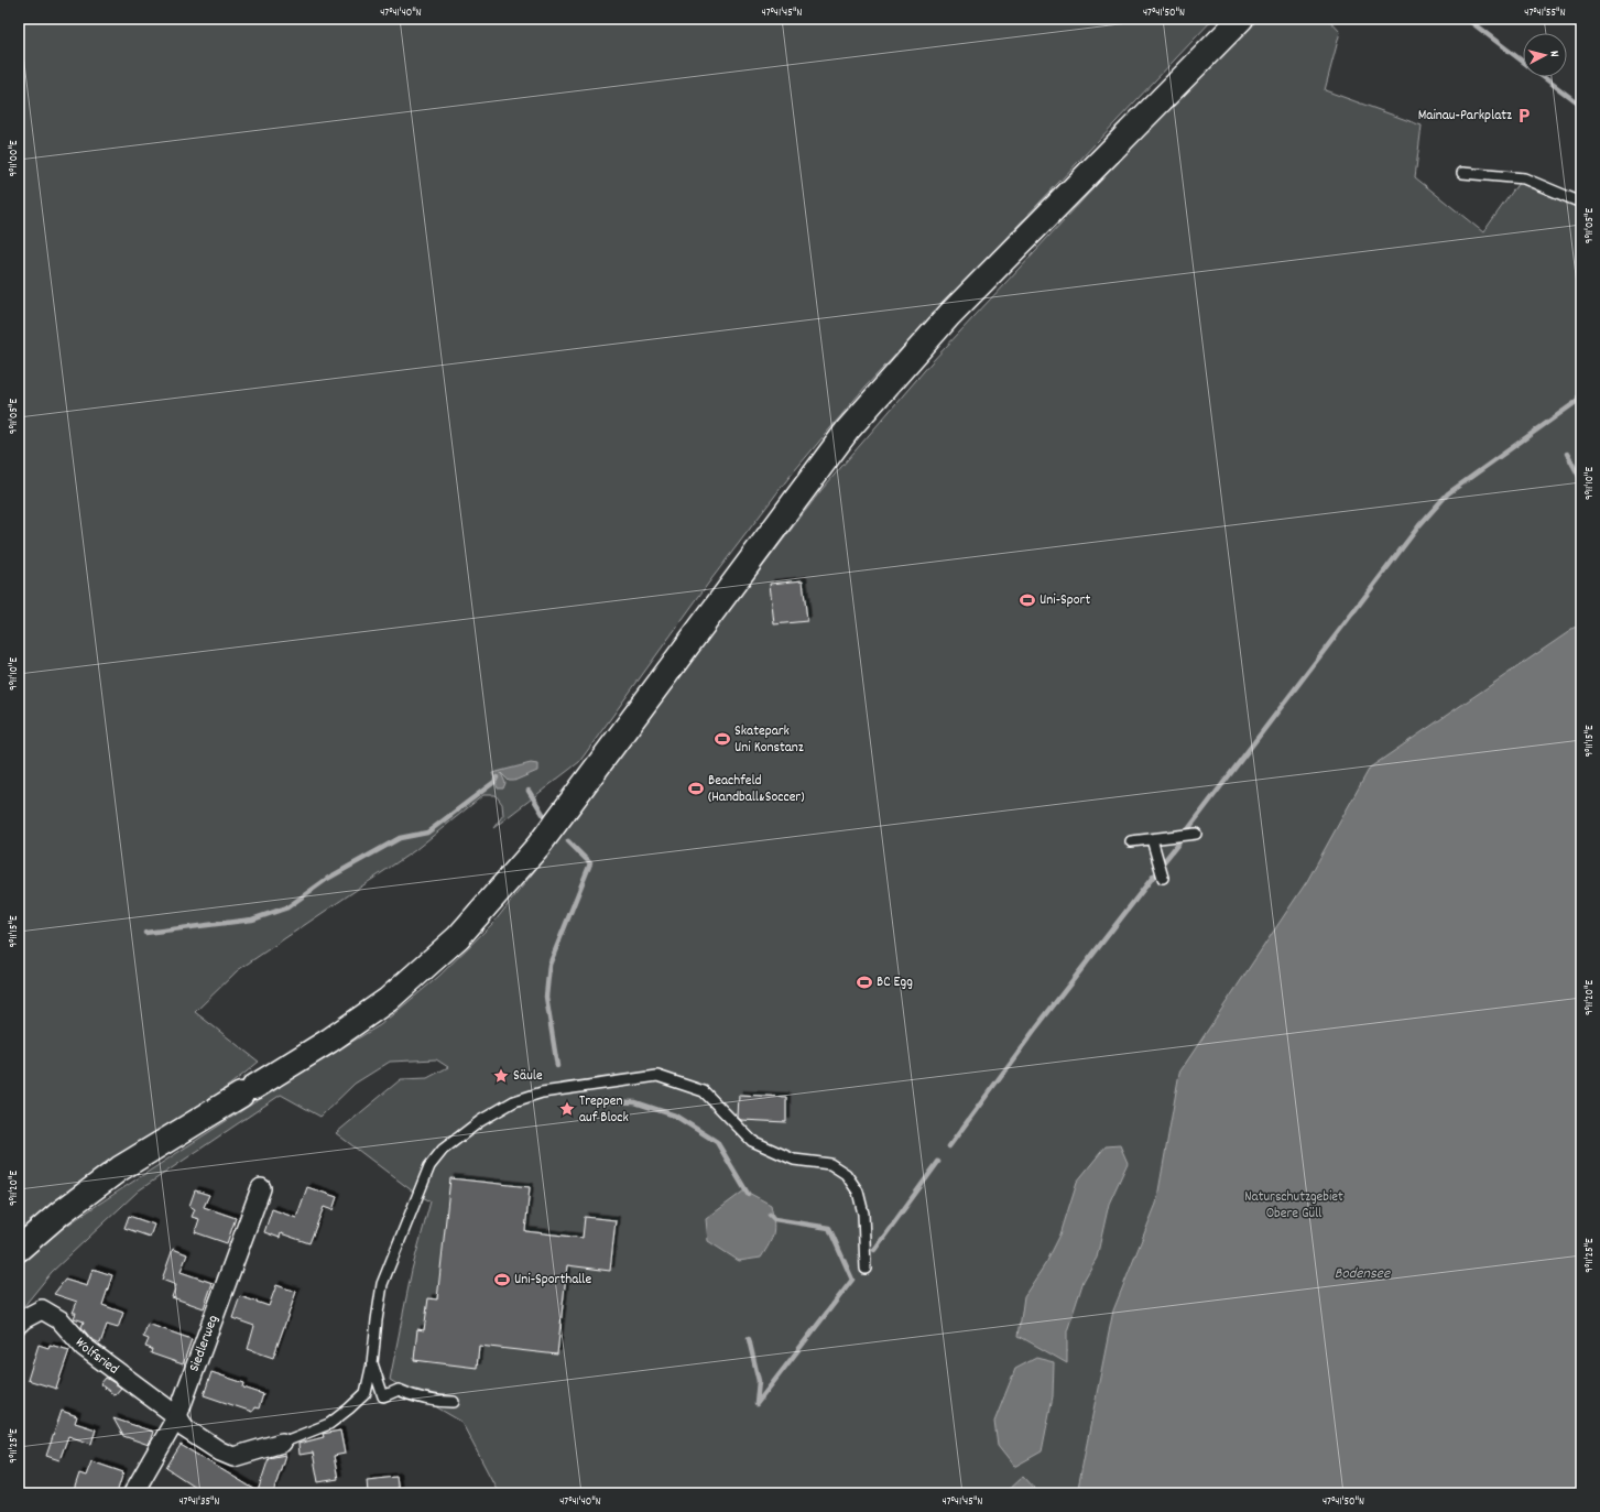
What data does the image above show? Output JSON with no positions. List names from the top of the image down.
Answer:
{
  "streets": {
    "street": ["Siedlerweg", "Wolfsried"]
  },
  "crossings": [
    ["Siedlerweg", "Wolfsried"]
  ],
  "water": ["Bodensee"],
  "parks": ["Naturschutzgebiet Obere Güll"],
  "places": {
    "parking": ["Mainau-Parkplatz"],
    "sports": [
      "Uni-Sport",
      "Skatepark Uni Konstanz",
      "Beachfeld (Handball&Soccer)",
      "BC Egg",
      "Uni-Sporthalle"
    ],
    "place": ["Säule", "Treppen auf Block"]
  },
  "north": "right",
  "coordinates": [
    "47°41'40\"N",
    "47°41'45\"N",
    "47°41'50\"N",
    "47°41'55\"N",
    "9°11'00\"E",
    "9°11'05\"E",
    "9°11'10\"E",
    "9°11'15\"E",
    "9°11'20\"E",
    "9°11'25\"E",
    "47°41'35\"N"
  ]
}
